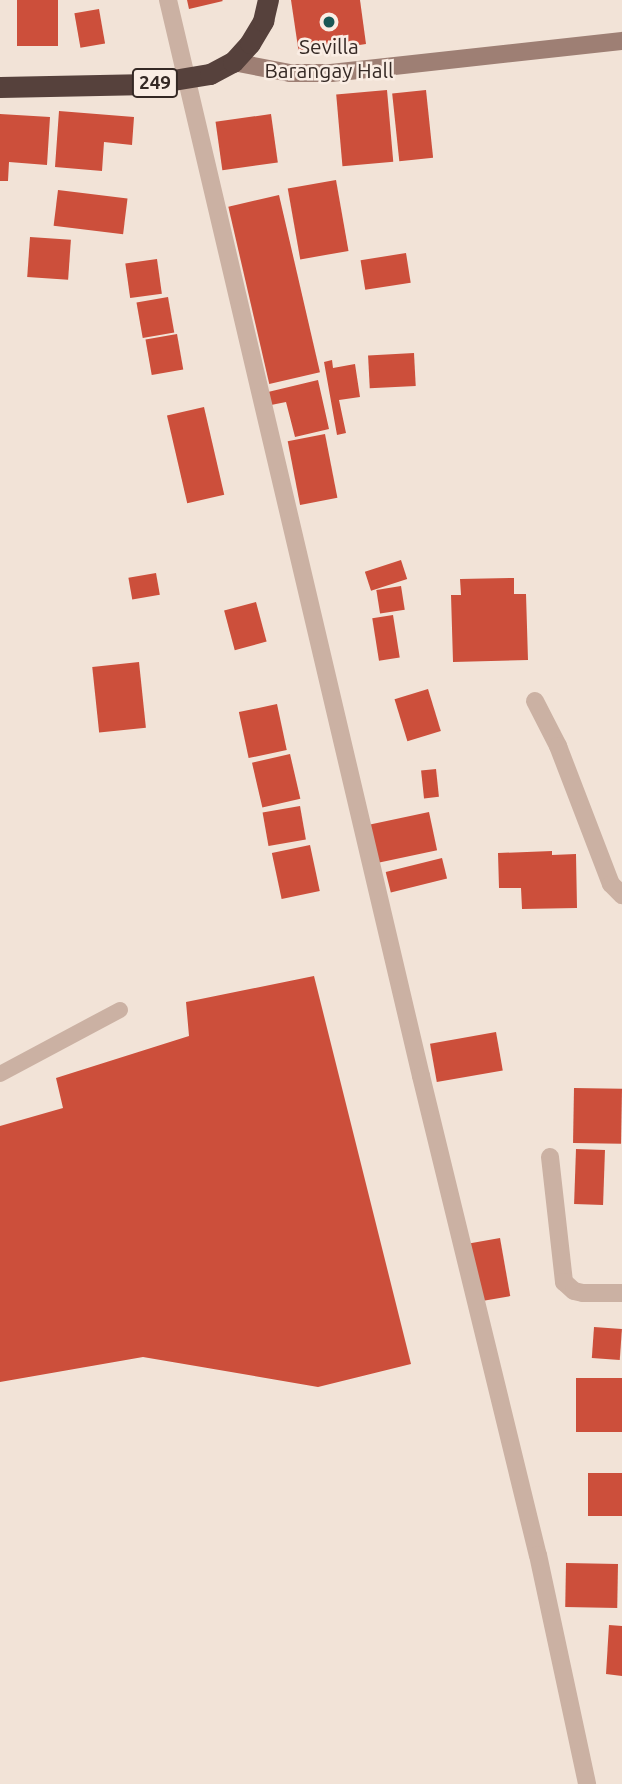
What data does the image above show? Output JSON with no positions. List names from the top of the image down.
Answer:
{
  "streets": {
    "highway": ["249"]
  },
  "places": ["Sevilla Barangay Hall"]
}
